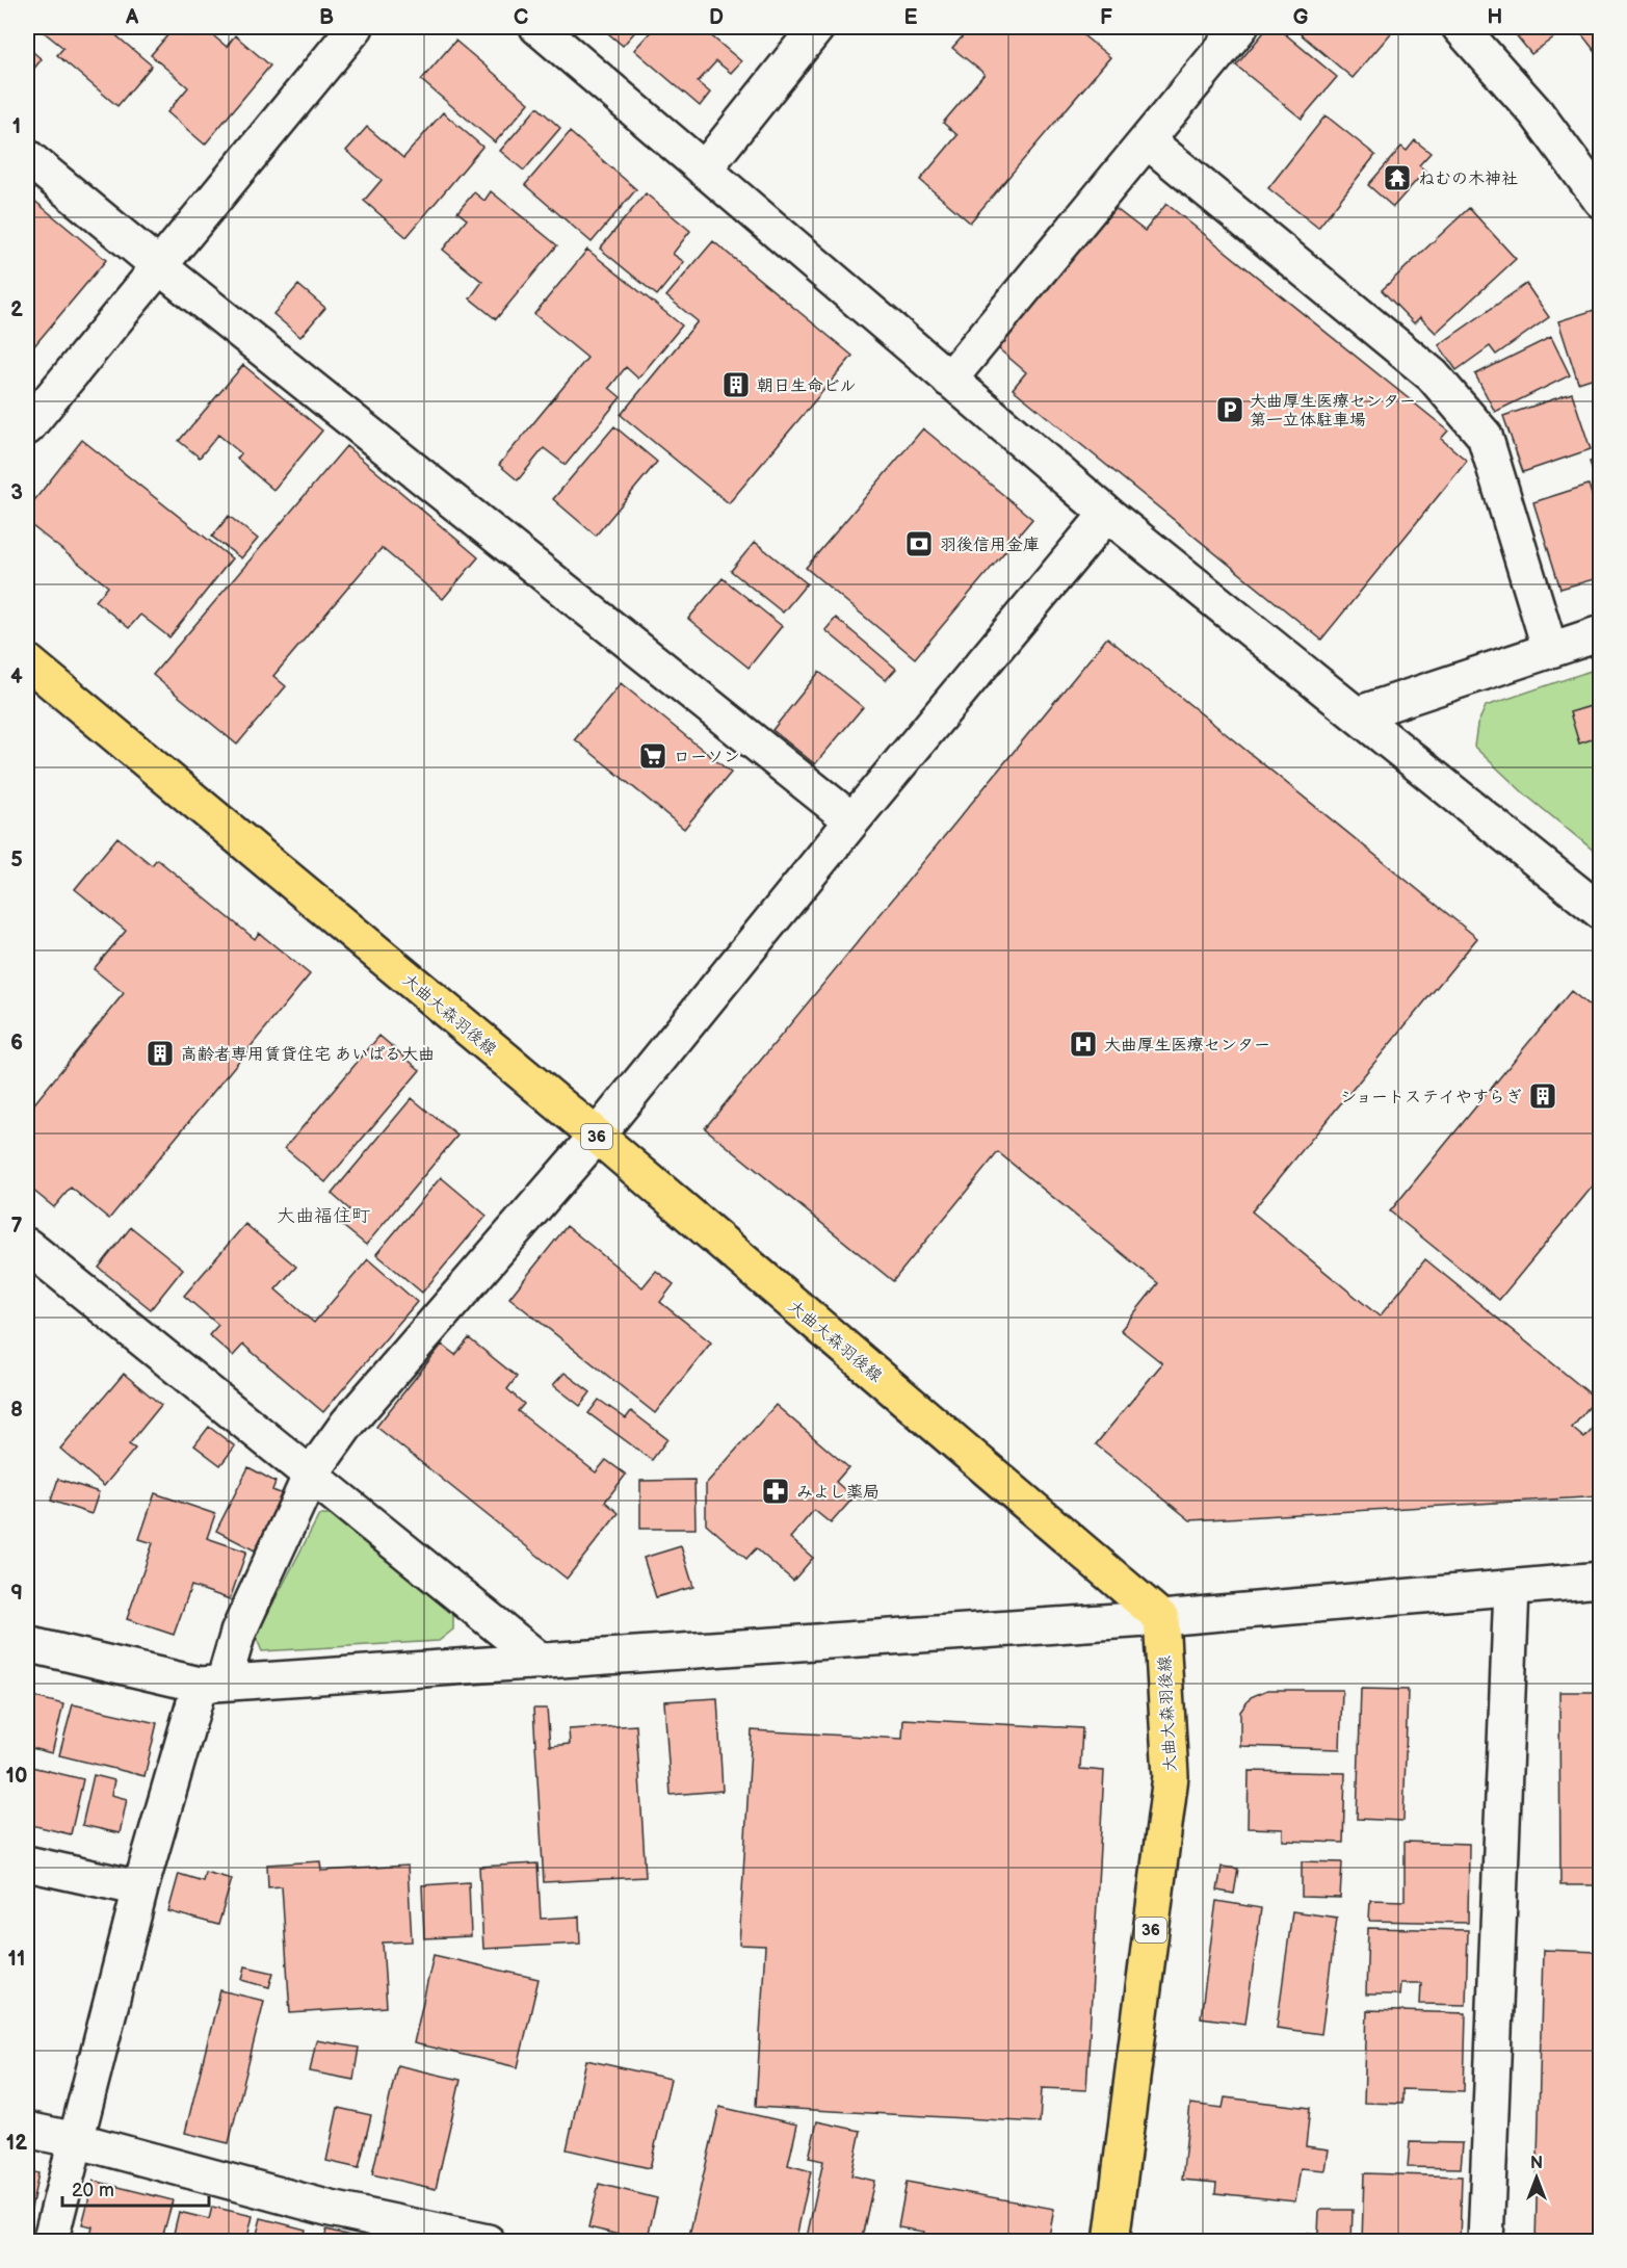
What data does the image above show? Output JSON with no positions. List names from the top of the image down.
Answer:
{
  "streets": {
    "main road": ["大曲大森羽後線", "36"]
  },
  "districts": ["大曲福住町"],
  "places": {
    "temple": ["ねむの木神社"],
    "building": ["朝日生命ビル", "高齢者専用賃貸住宅 あいぱる大曲", "ショートステイやすらぎ"],
    "parking": ["大曲厚生医療センター 第一立体駐車場"],
    "bank": ["羽後信用金庫"],
    "supermarket": ["ローソン"],
    "hospital": ["大曲厚生医療センター"],
    "pharmacy": ["みよし薬局"]
  },
  "scale_bar": "20 m",
  "north": "top",
  "grid": {
    "columns": [
      "A",
      "B",
      "C",
      "D",
      "E",
      "F",
      "G",
      "H"
    ],
    "rows": [
      "1",
      "2",
      "3",
      "4",
      "5",
      "6",
      "7",
      "8",
      "9",
      "10",
      "11",
      "12"
    ]
  }
}
